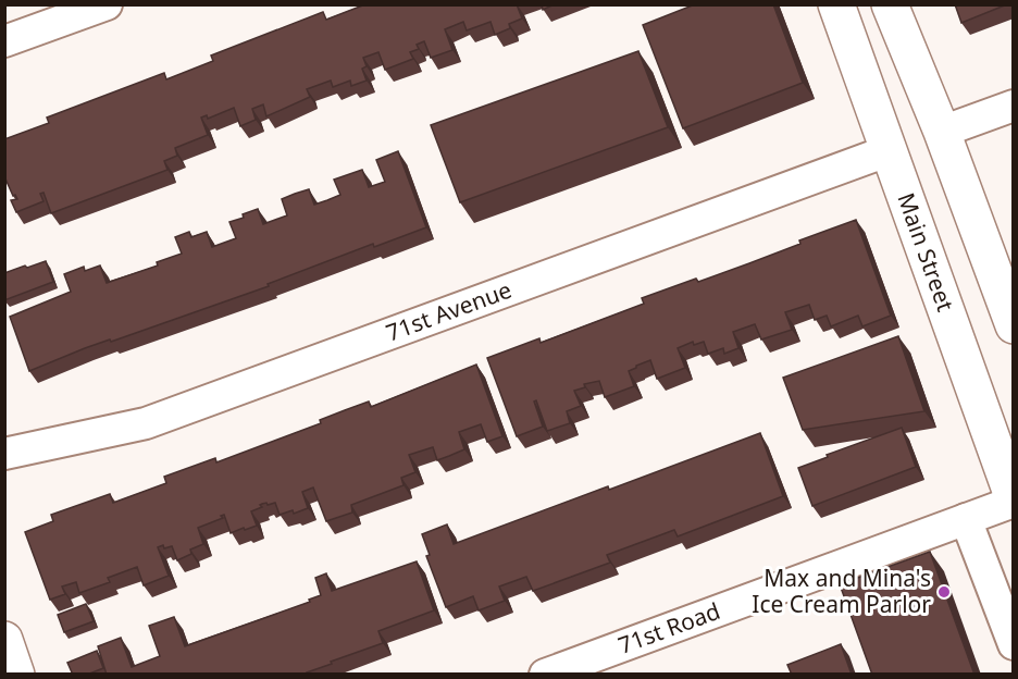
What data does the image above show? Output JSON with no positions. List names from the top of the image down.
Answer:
{
  "streets": {
    "main road": ["Main Street"],
    "street": ["71st Avenue", "71st Road"]
  },
  "crossings": [
    ["Main Street", "71st Avenue"],
    ["Main Street", "71st Road"]
  ],
  "places": ["Max and Mina's Ice Cream Parlor"]
}
